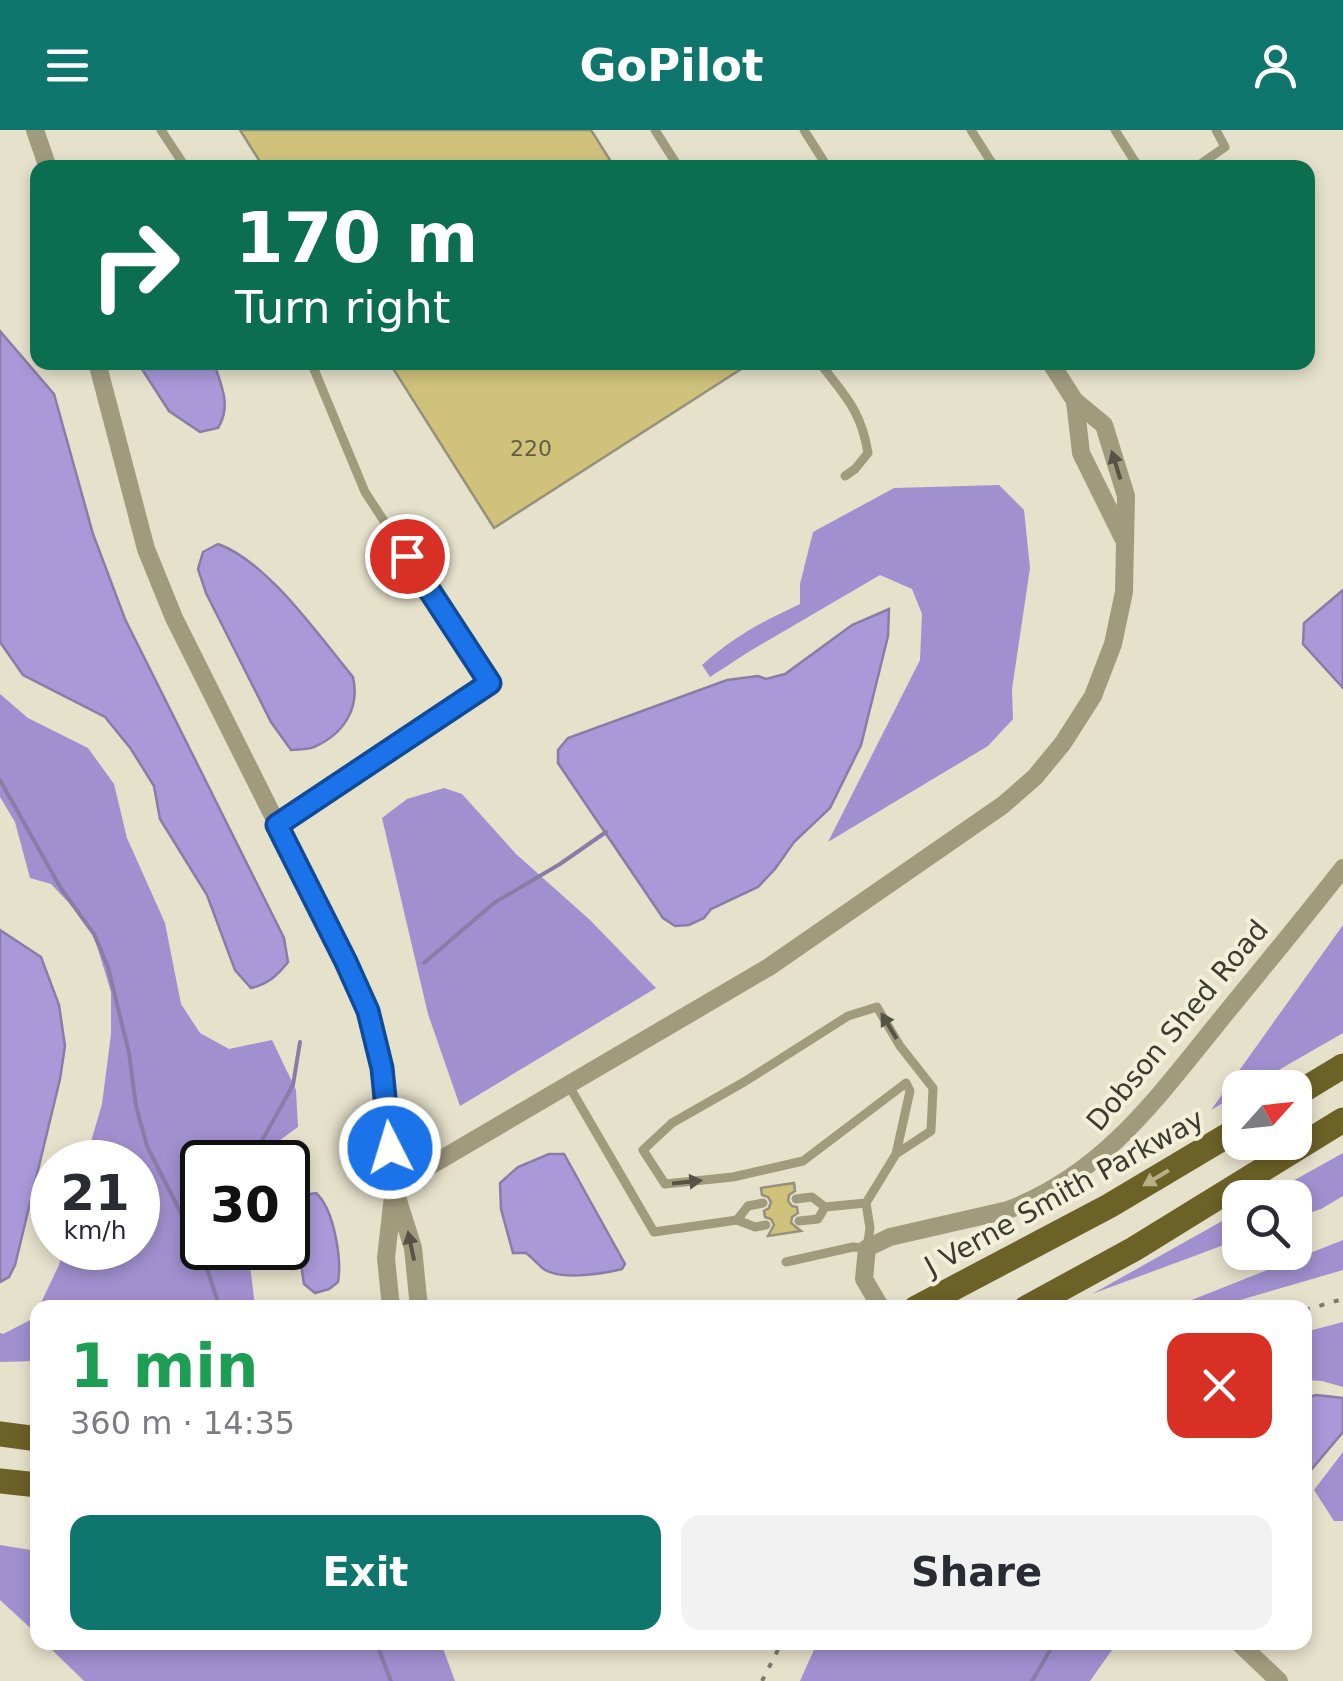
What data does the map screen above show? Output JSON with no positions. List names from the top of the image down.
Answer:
{
  "streets": {
    "main road": ["J Verne Smith Parkway"],
    "street": ["Dobson Shed Road"]
  },
  "house_numbers": ["220"],
  "north": "top right",
  "page": {
    "header": "GoPilot",
    "turn": ["170 m", "Turn right"],
    "speed": "21 km/h",
    "limit": "30",
    "heading": ["1 min", "360 m · 14:35"],
    "buttons": ["Exit", "Share"]
  }
}
